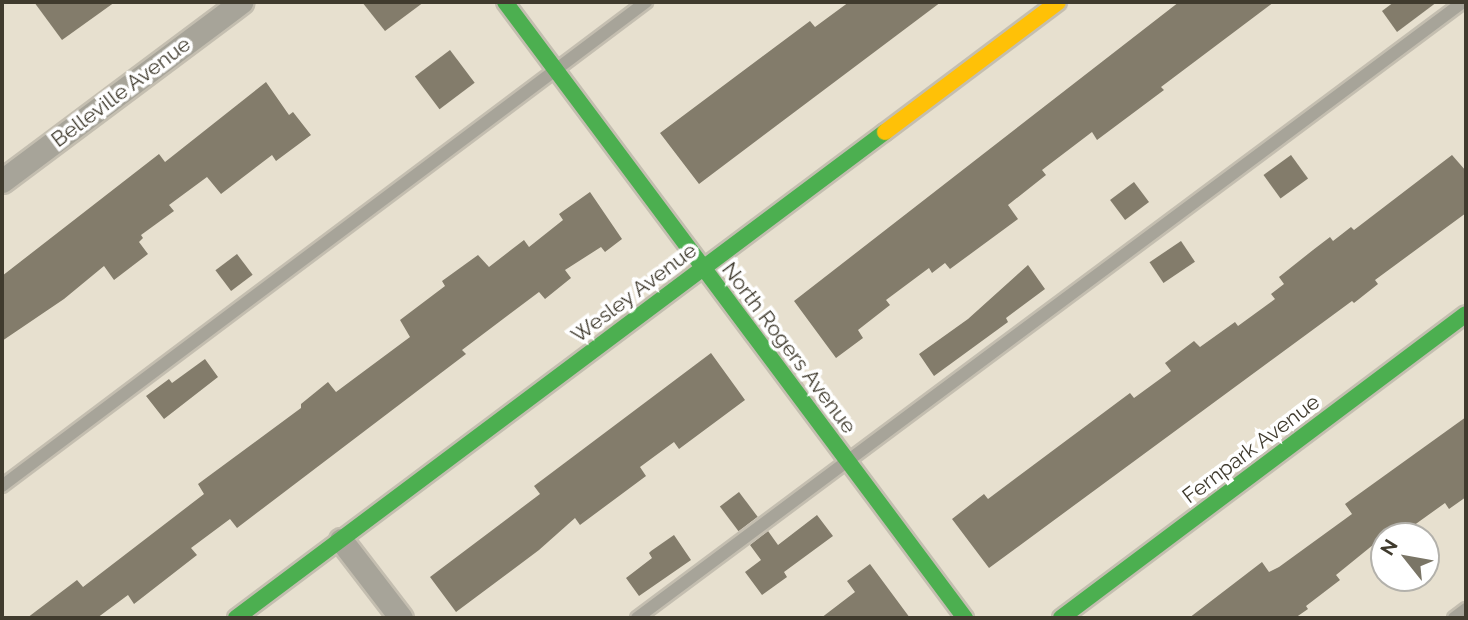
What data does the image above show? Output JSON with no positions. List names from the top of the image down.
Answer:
{
  "streets": {
    "street": [
      "Belleville Avenue",
      "Wesley Avenue",
      "North Rogers Avenue",
      "Fernpark Avenue"
    ]
  },
  "crossings": [
    ["Wesley Avenue", "North Rogers Avenue"]
  ],
  "north": "top left"
}
